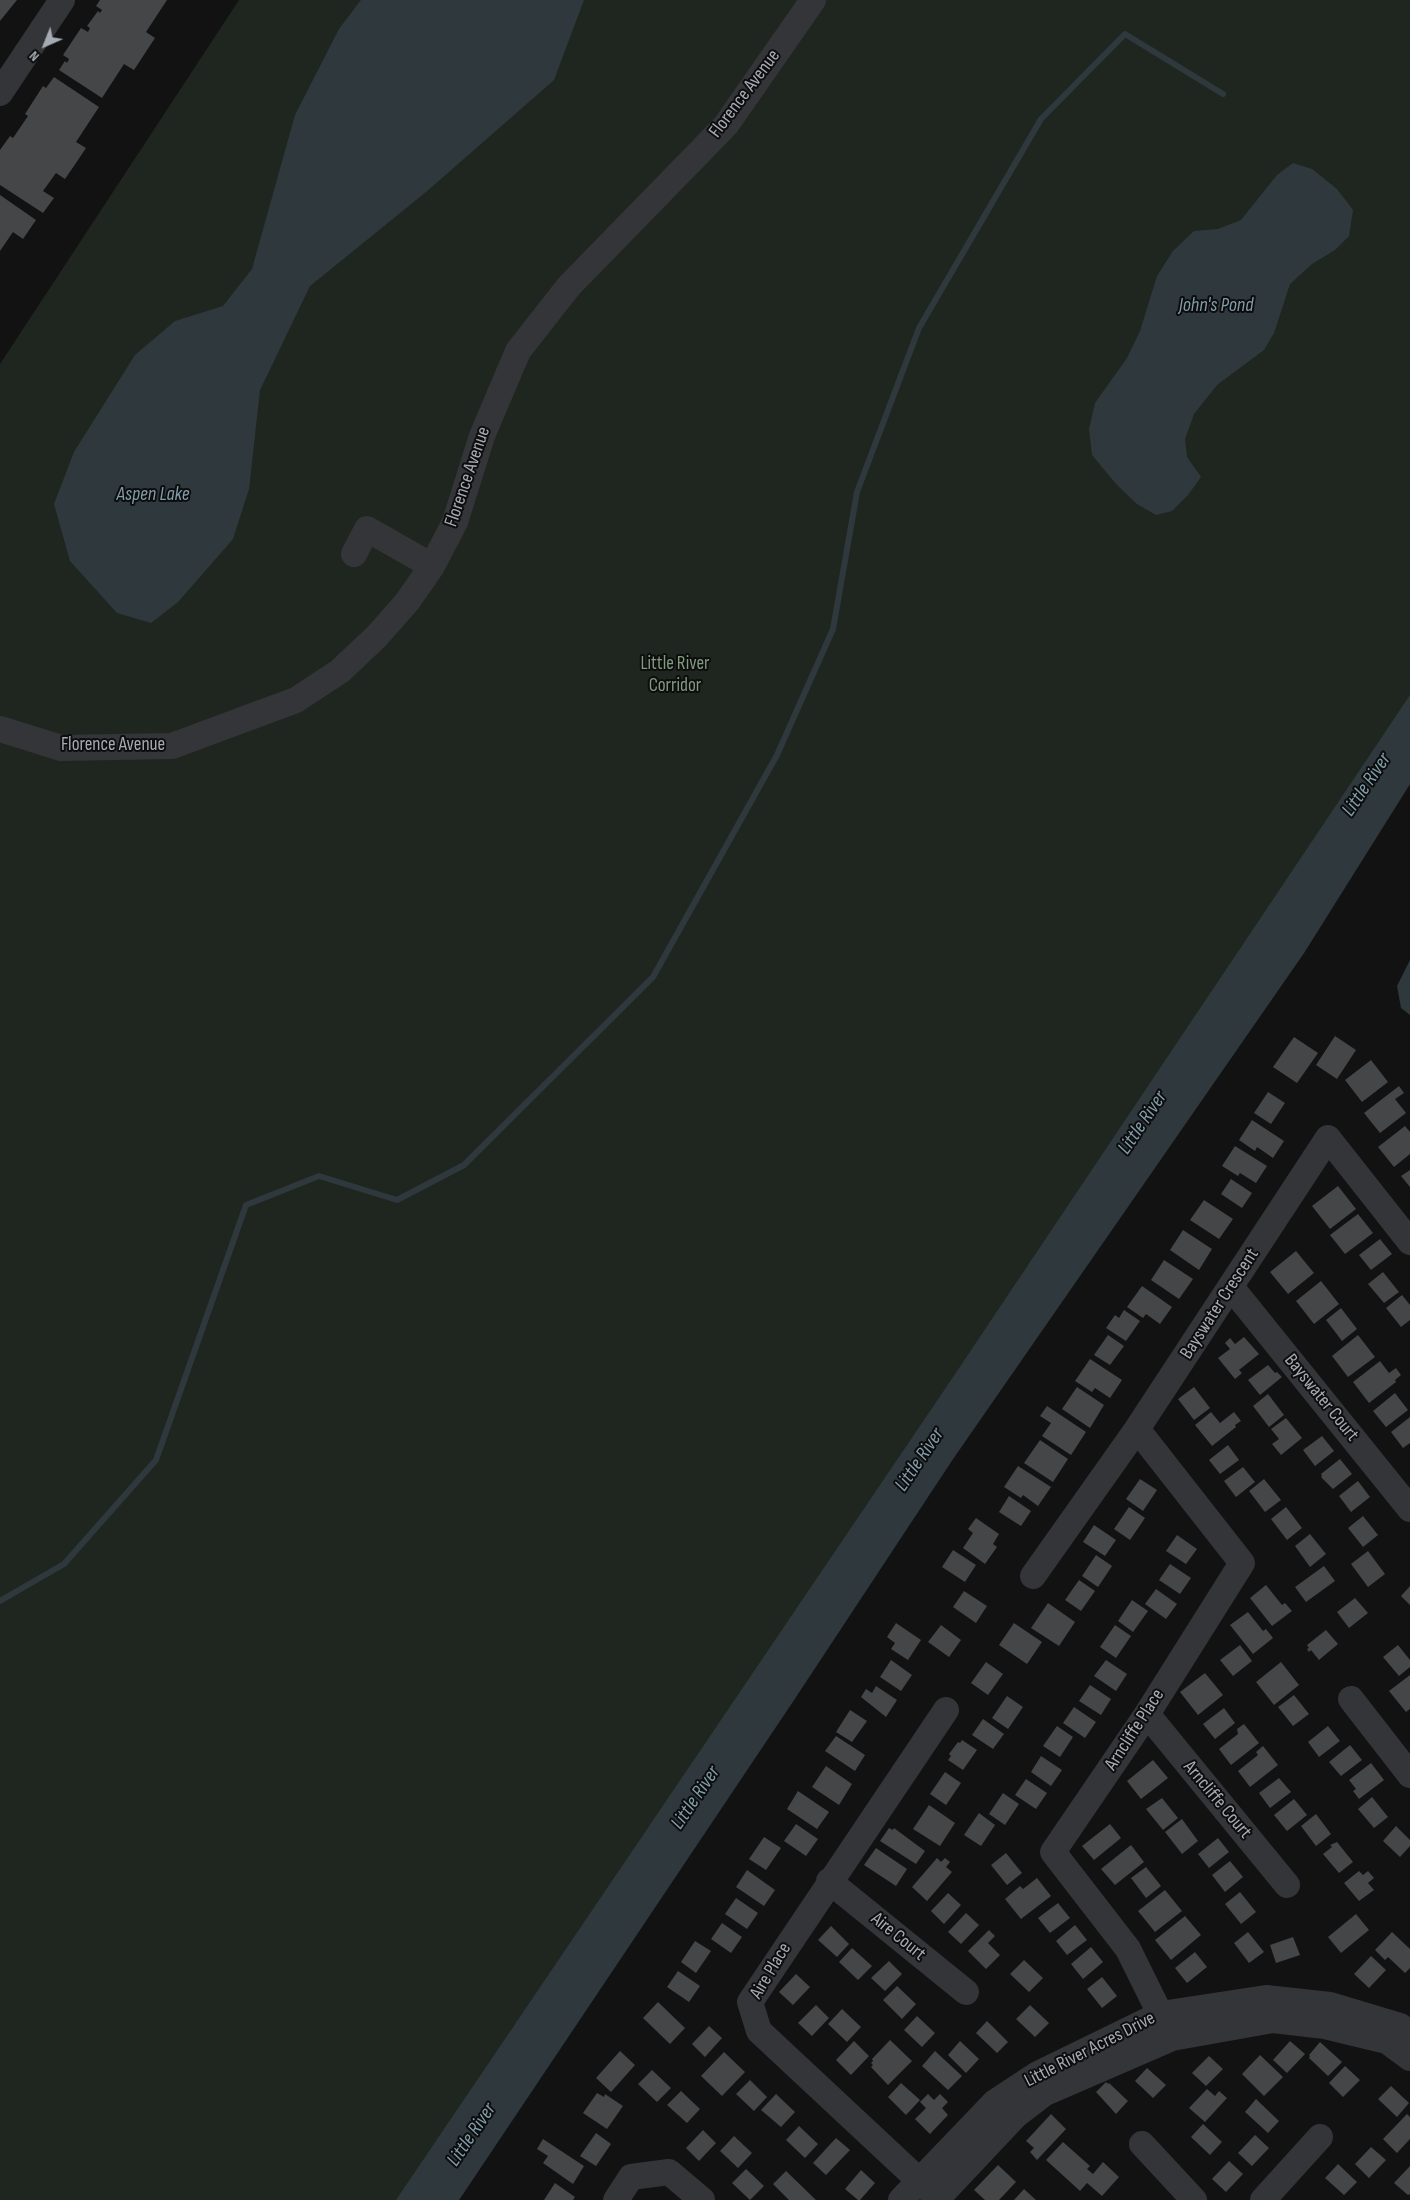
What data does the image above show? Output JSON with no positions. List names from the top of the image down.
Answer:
{
  "streets": {
    "street": [
      "Florence Avenue",
      "Bayswater Crescent",
      "Bayswater Court",
      "Arncliffe Place",
      "Arncliffe Court",
      "Aire Court",
      "Aire Place",
      "Little River Acres Drive"
    ]
  },
  "crossings": [
    ["Bayswater Crescent", "Bayswater Court"],
    ["Bayswater Crescent", "Arncliffe Place"],
    ["Arncliffe Place", "Arncliffe Court"],
    ["Arncliffe Place", "Little River Acres Drive"],
    ["Aire Court", "Aire Place"],
    ["Aire Place", "Little River Acres Drive"]
  ],
  "water": ["John's Pond", "Aspen Lake", "Little River"],
  "parks": ["Little River Corridor"],
  "north": "bottom left"
}
